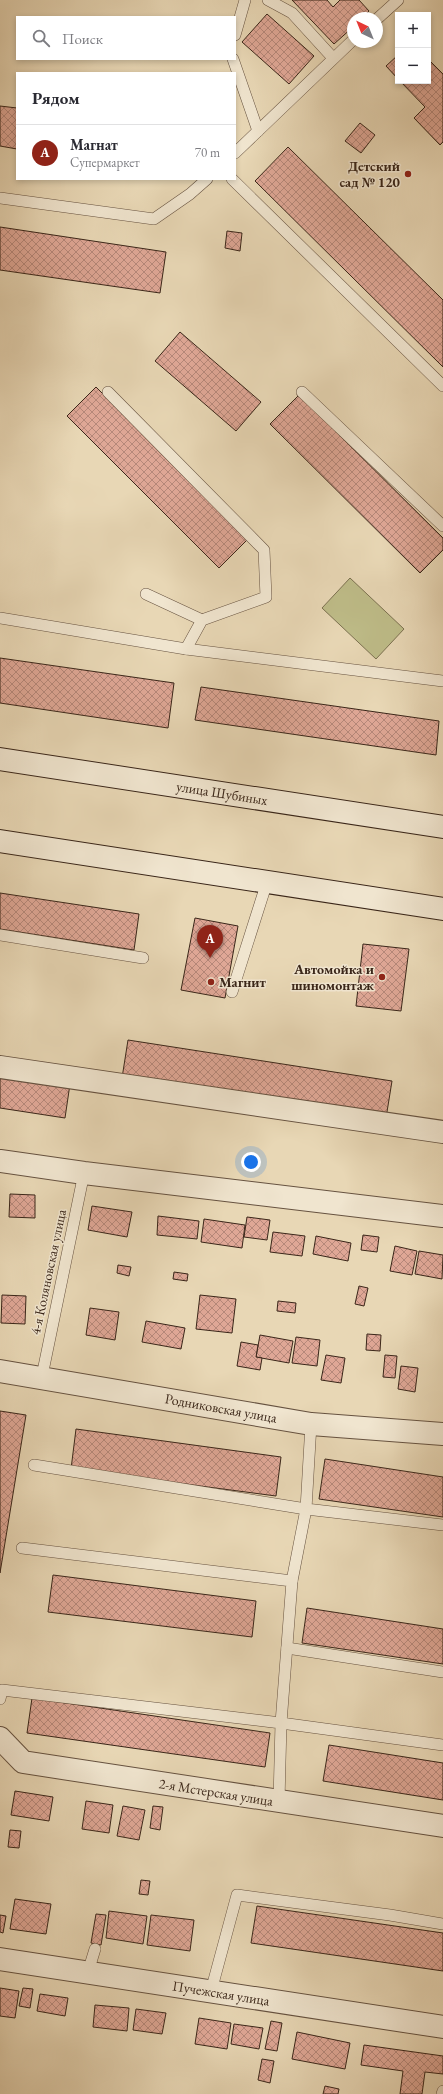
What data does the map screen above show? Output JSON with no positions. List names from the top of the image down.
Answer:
{
  "streets": {
    "street": [
      "улица Шубиных",
      "Родниковская улица",
      "2-я Мстерская улица",
      "Пучежская улица"
    ],
    "lane": ["4-я Коляновская улица"]
  },
  "crossings": [
    ["4-я Коляновская улица", "Родниковская улица"]
  ],
  "places": ["Детский сад № 120", "Автомойка и шиномонтаж", "Магнит"],
  "north": "top left",
  "page": {
    "map_buttons": ["+", "−"],
    "search": "Поиск",
    "heading": "Рядом",
    "list": [
      {
        "mark": "A",
        "name": "Магнат",
        "note": "Супермаркет",
        "value": "70 m"
      }
    ],
    "pins": "A"
  }
}
